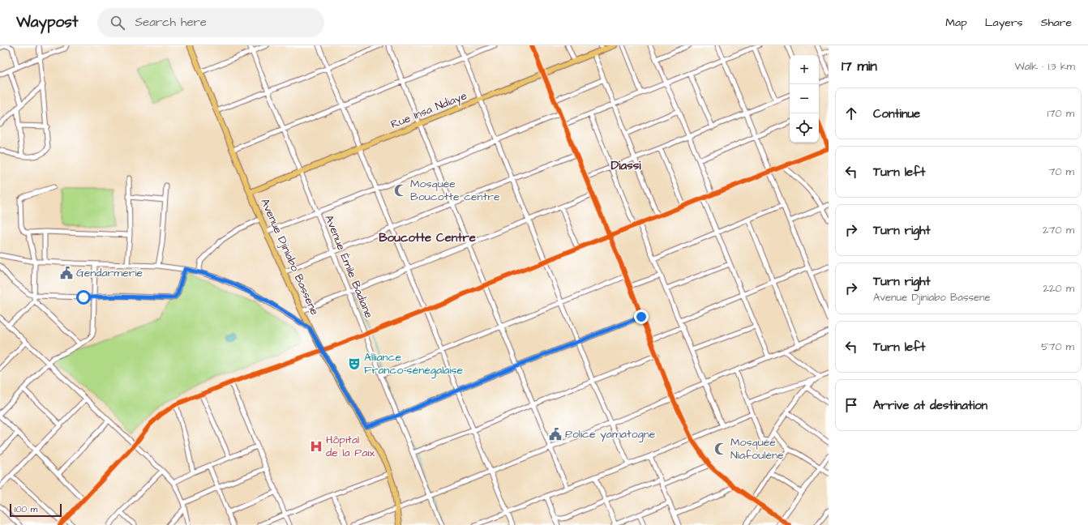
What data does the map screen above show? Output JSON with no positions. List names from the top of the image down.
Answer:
{
  "streets": {
    "main road": ["Rue Insa Ndiaye", "Avenue Djiniabo Bassene"],
    "street": ["Avenue Émile Badiane"]
  },
  "crossings": [
    ["Rue Insa Ndiaye", "Avenue Djiniabo Bassene"],
    ["Rue Insa Ndiaye", "Avenue Émile Badiane"]
  ],
  "districts": ["Diassi", "Boucotte Centre"],
  "places": {
    "mosque": ["Mosquée Boucotte centre", "Mosquée Niafoulène"],
    "public building": ["Gendarmerie", "Police yamatogne"],
    "theatre": ["Alliance Franco-sénégalaise"],
    "hospital": ["Hôpital de la Paix"]
  },
  "scale_bar": "100 m",
  "page": {
    "header": "Waypost",
    "search": "Search here",
    "nav": ["Map", "Layers", "Share"],
    "heading": ["17 min", "Walk · 1.3 km"],
    "map_buttons": ["+", "−"],
    "list": [
      ["Continue", "170 m"],
      ["Turn left", "70 m"],
      ["Turn right", "270 m"],
      ["Turn right", "Avenue Djiniabo Bassene", "220 m"],
      ["Turn left", "570 m"],
      "Arrive at destination"
    ],
    "scale": "100 m"
  }
}
